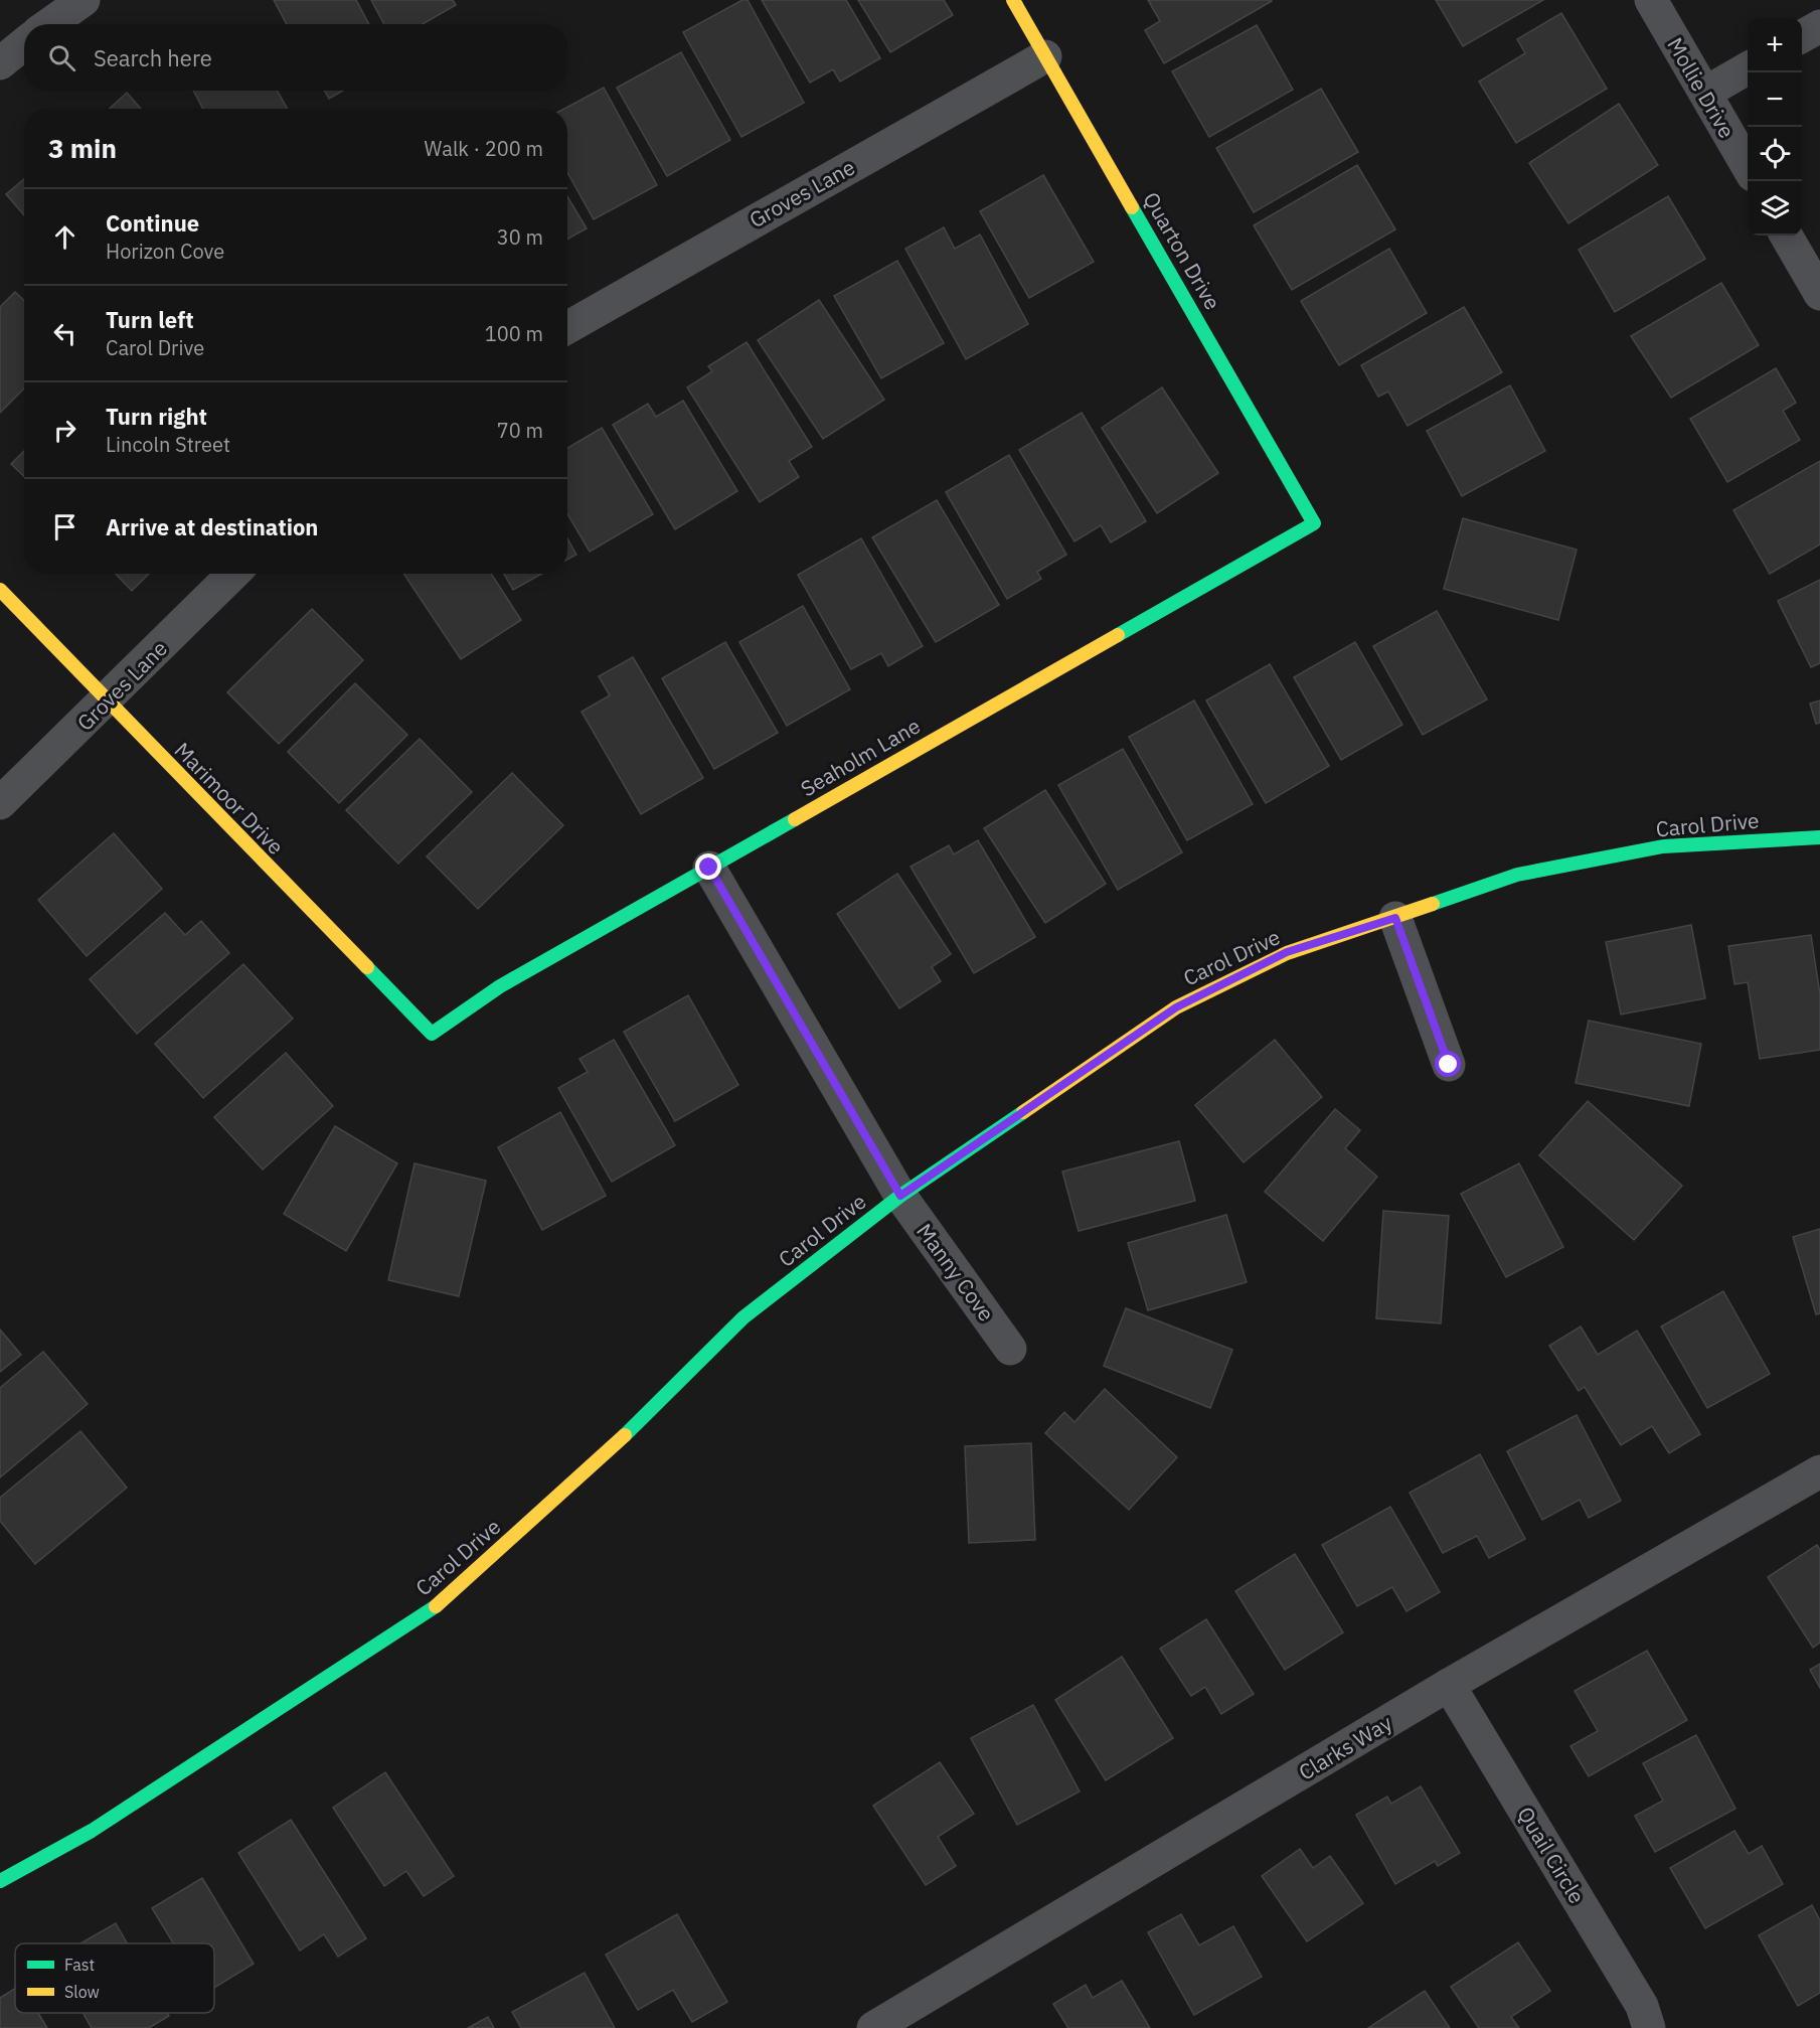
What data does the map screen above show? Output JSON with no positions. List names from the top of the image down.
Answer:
{
  "streets": {
    "street": [
      "Mollie Drive",
      "Groves Lane",
      "Quarton Drive",
      "Seaholm Lane",
      "Marimoor Drive",
      "Carol Drive",
      "Manny Cove",
      "Clarks Way",
      "Quail Circle"
    ]
  },
  "crossings": [
    ["Groves Lane", "Quarton Drive"],
    ["Groves Lane", "Marimoor Drive"],
    ["Quarton Drive", "Seaholm Lane"],
    ["Seaholm Lane", "Marimoor Drive"],
    ["Seaholm Lane", "Manny Cove"],
    ["Carol Drive", "Manny Cove"],
    ["Clarks Way", "Quail Circle"]
  ],
  "legend": ["Fast", "Slow"],
  "page": {
    "map_buttons": ["+", "−"],
    "search": "Search here",
    "heading": ["3 min", "Walk · 200 m"],
    "list": [
      ["Continue", "Horizon Cove", "30 m"],
      ["Turn left", "Carol Drive", "100 m"],
      ["Turn right", "Lincoln Street", "70 m"],
      "Arrive at destination"
    ]
  }
}
